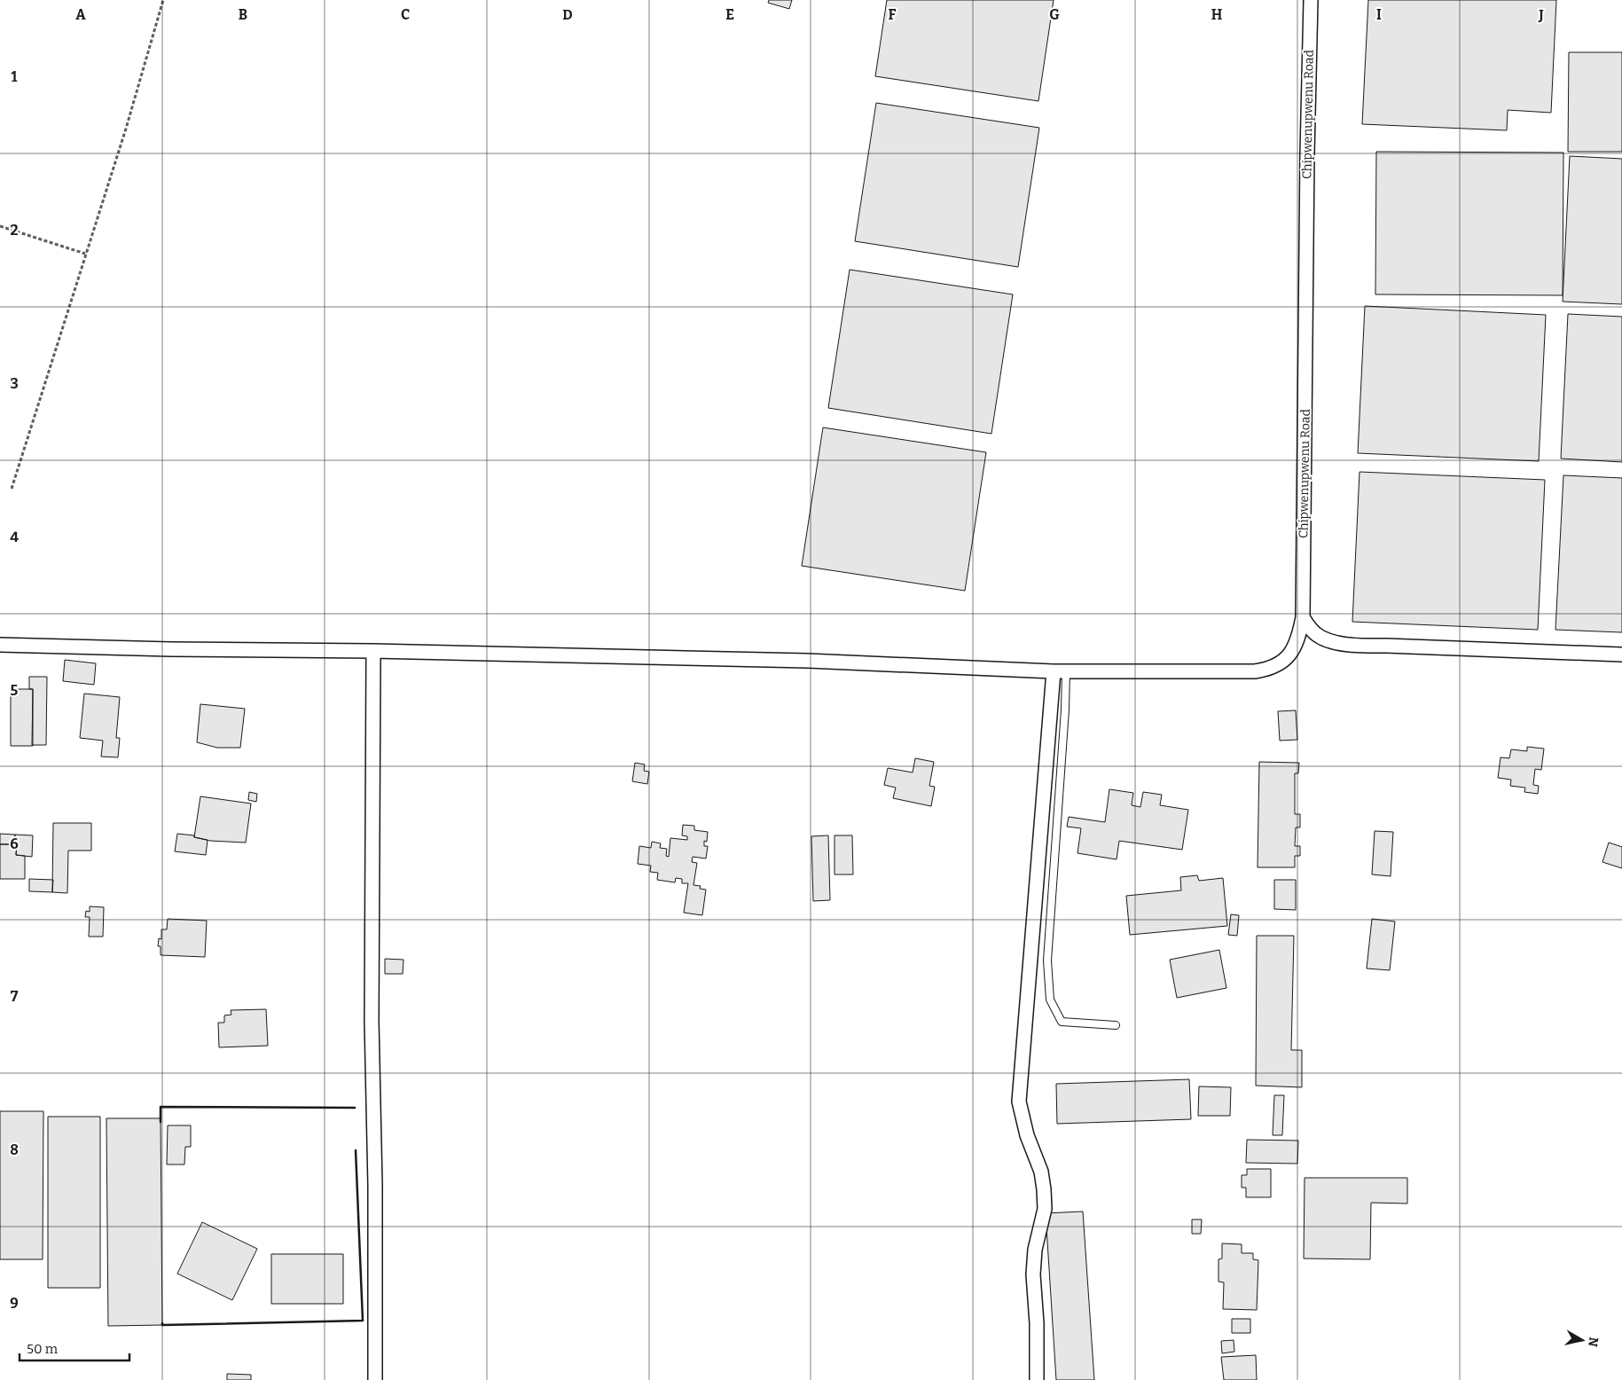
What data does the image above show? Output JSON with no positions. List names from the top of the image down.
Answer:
{
  "streets": {
    "street": ["Chipwenupwenu Road"]
  },
  "scale_bar": "50 m",
  "north": "right",
  "grid": {
    "columns": [
      "A",
      "B",
      "C",
      "D",
      "E",
      "F",
      "G",
      "H",
      "I",
      "J"
    ],
    "rows": [
      "1",
      "2",
      "3",
      "4",
      "5",
      "6",
      "7",
      "8",
      "9"
    ]
  }
}
